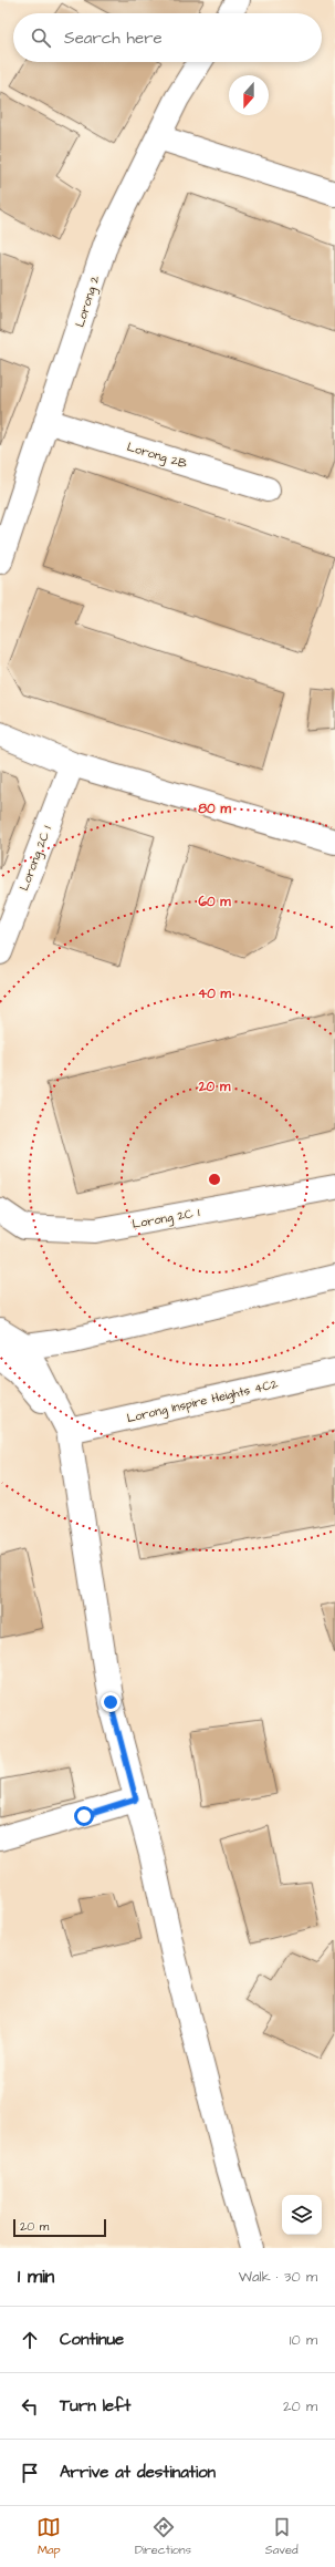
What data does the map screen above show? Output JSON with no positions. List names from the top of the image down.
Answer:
{
  "streets": {
    "street": [
      "Lorong 2",
      "Lorong 2B",
      "Lorong 2C 1",
      "Lorong Inspire Heights 4C2"
    ]
  },
  "crossings": [
    ["Lorong 2", "Lorong 2B"]
  ],
  "scale_bar": "20 m",
  "north": "bottom",
  "page": {
    "search": "Search here",
    "scale": "20 m",
    "heading": ["1 min", "Walk · 30 m"],
    "list": [
      ["Continue", "10 m"],
      ["Turn left", "20 m"],
      "Arrive at destination"
    ],
    "nav": ["Map", "Directions", "Saved"]
  },
  "rings": [
    "80 m",
    "60 m",
    "40 m",
    "20 m"
  ]
}
